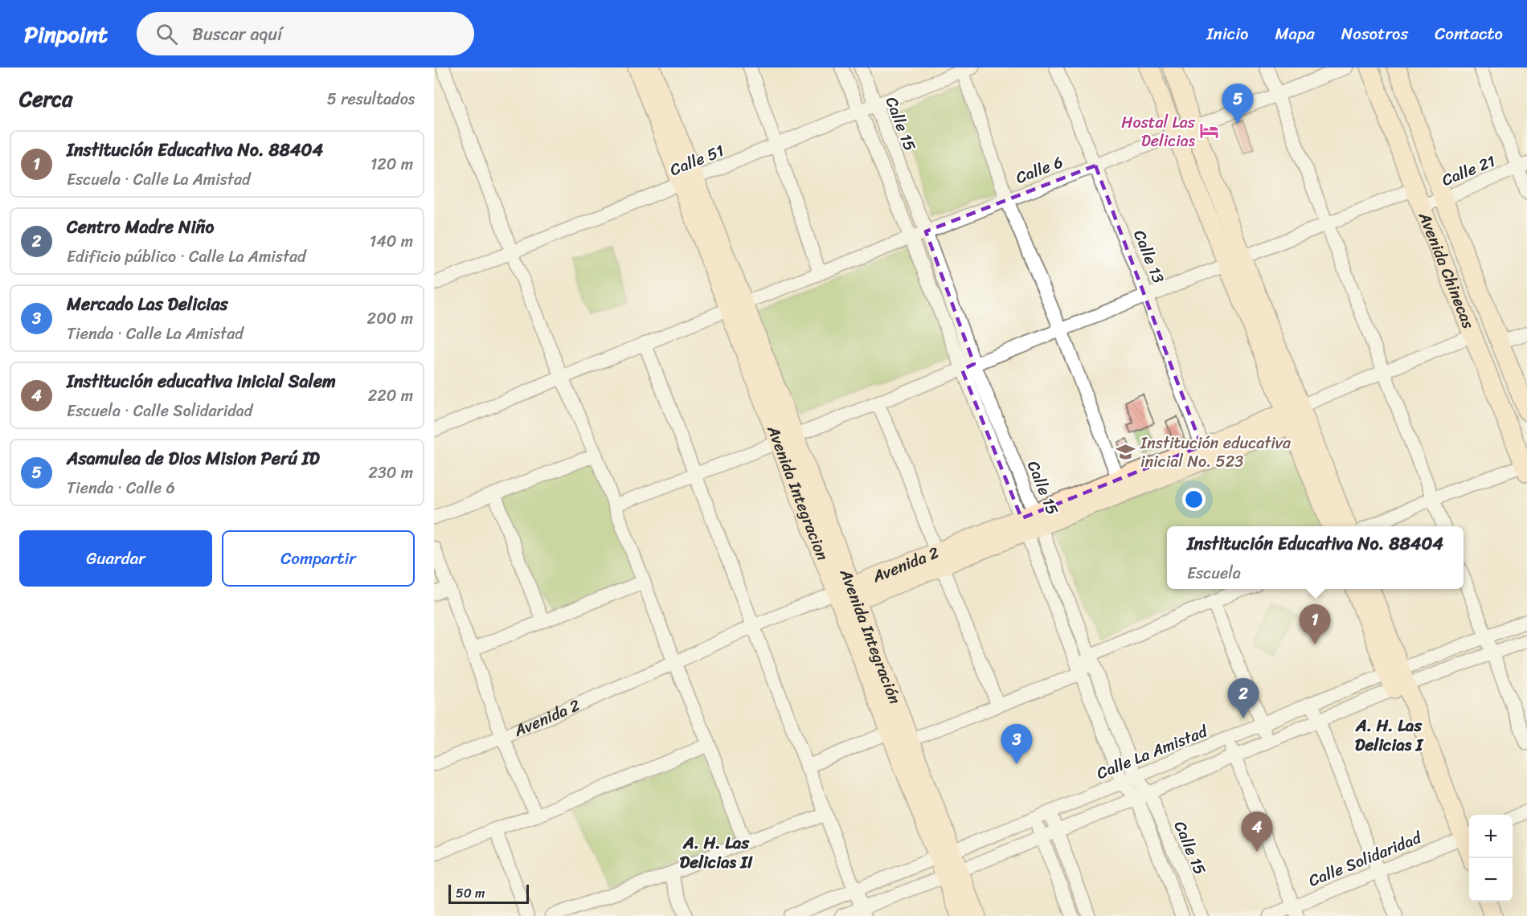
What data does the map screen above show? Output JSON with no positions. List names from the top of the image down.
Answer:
{
  "streets": {
    "main road": ["Avenida Chinecas", "Avenida 2", "Avenida Integración"],
    "street": [
      "Calle 15",
      "Calle 51",
      "Calle 6",
      "Calle 21",
      "Calle 13",
      "Calle La Amistad",
      "Calle Solidaridad"
    ]
  },
  "crossings": [
    ["Calle 15", "Calle 51"],
    ["Calle 15", "Calle 6"],
    ["Calle 15", "Avenida 2"],
    ["Calle 15", "Calle La Amistad"],
    ["Calle 51", "Avenida Integración"],
    ["Calle 6", "Calle 13"],
    ["Calle 6", "Avenida Integración"],
    ["Calle 21", "Avenida Chinecas"],
    ["Calle 13", "Avenida 2"],
    ["Avenida 2", "Avenida Integración"],
    ["Avenida Integración", "Calle La Amistad"]
  ],
  "districts": ["A. H. Las Delicias I", "A. H. Las Delicias II"],
  "places": {
    "hotel": ["Hostal Las Delicias"],
    "school or university": ["Institución educativa inicial No. 523"]
  },
  "scale_bar": "50 m",
  "page": {
    "header": "Pinpoint",
    "search": "Buscar aquí",
    "nav": [
      "Inicio",
      "Mapa",
      "Nosotros",
      "Contacto"
    ],
    "heading": ["Cerca", "5 resultados"],
    "pins": [
      "5",
      "1",
      "2",
      "3",
      "4"
    ],
    "list": [
      {
        "mark": "1",
        "name": "Institución Educativa No. 88404",
        "note": "Escuela · Calle La Amistad",
        "value": "120 m"
      },
      {
        "mark": "2",
        "name": "Centro Madre Niño",
        "note": "Edificio público · Calle La Amistad",
        "value": "140 m"
      },
      {
        "mark": "3",
        "name": "Mercado Las Delicias",
        "note": "Tienda · Calle La Amistad",
        "value": "200 m"
      },
      {
        "mark": "4",
        "name": "Institución educativa inicial Salem",
        "note": "Escuela · Calle Solidaridad",
        "value": "220 m"
      },
      {
        "mark": "5",
        "name": "Asamulea de Dios Mision Perú ID",
        "note": "Tienda · Calle 6",
        "value": "230 m"
      }
    ],
    "buttons": ["Guardar", "Compartir"],
    "popup": ["Institución Educativa No. 88404", "Escuela"],
    "map_buttons": ["+", "−"],
    "scale": "50 m"
  }
}
